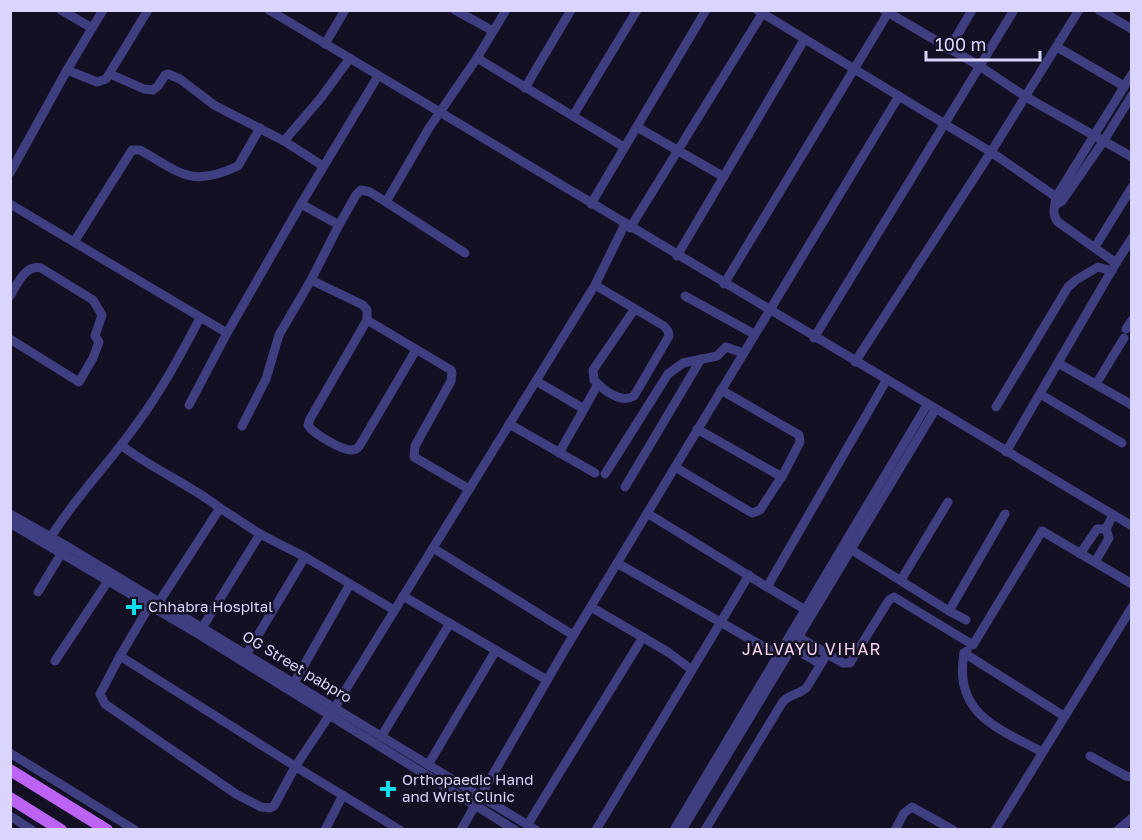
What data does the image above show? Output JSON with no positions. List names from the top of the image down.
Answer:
{
  "streets": {
    "street": ["OG Street pabpro"]
  },
  "districts": ["JALVAYU VIHAR"],
  "places": {
    "health": ["Chhabra Hospital", "Orthopaedic Hand and Wrist Clinic"]
  },
  "scale_bar": "100 m"
}
